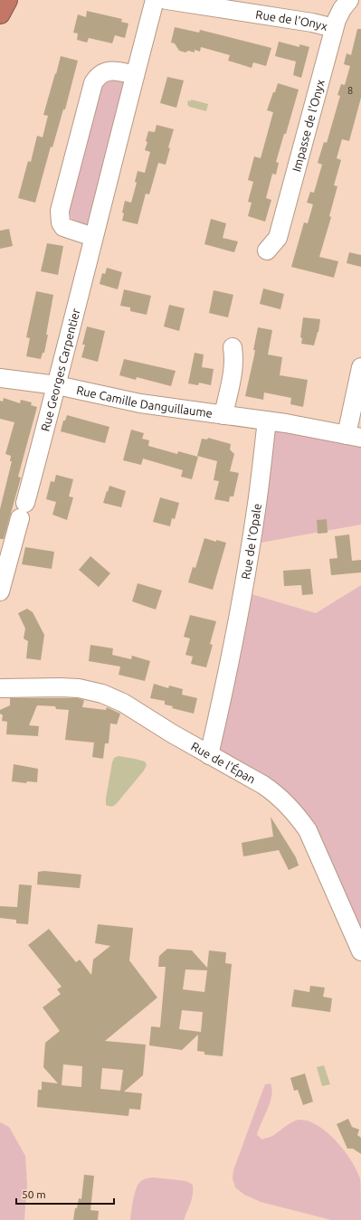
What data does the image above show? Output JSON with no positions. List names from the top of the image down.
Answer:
{
  "streets": {
    "street": [
      "Rue de l'Onyx",
      "Impasse de l'Onyx",
      "Rue Georges Carpentier",
      "Rue Camille Danguillaume",
      "Rue de l'Opale",
      "Rue de l'Épan"
    ]
  },
  "crossings": [
    ["Rue de l'Onyx", "Impasse de l'Onyx"],
    ["Rue Georges Carpentier", "Rue Camille Danguillaume"],
    ["Rue Camille Danguillaume", "Rue de l'Opale"],
    ["Rue de l'Opale", "Rue de l'Épan"]
  ],
  "house_numbers": ["8"],
  "scale_bar": "50 m"
}
